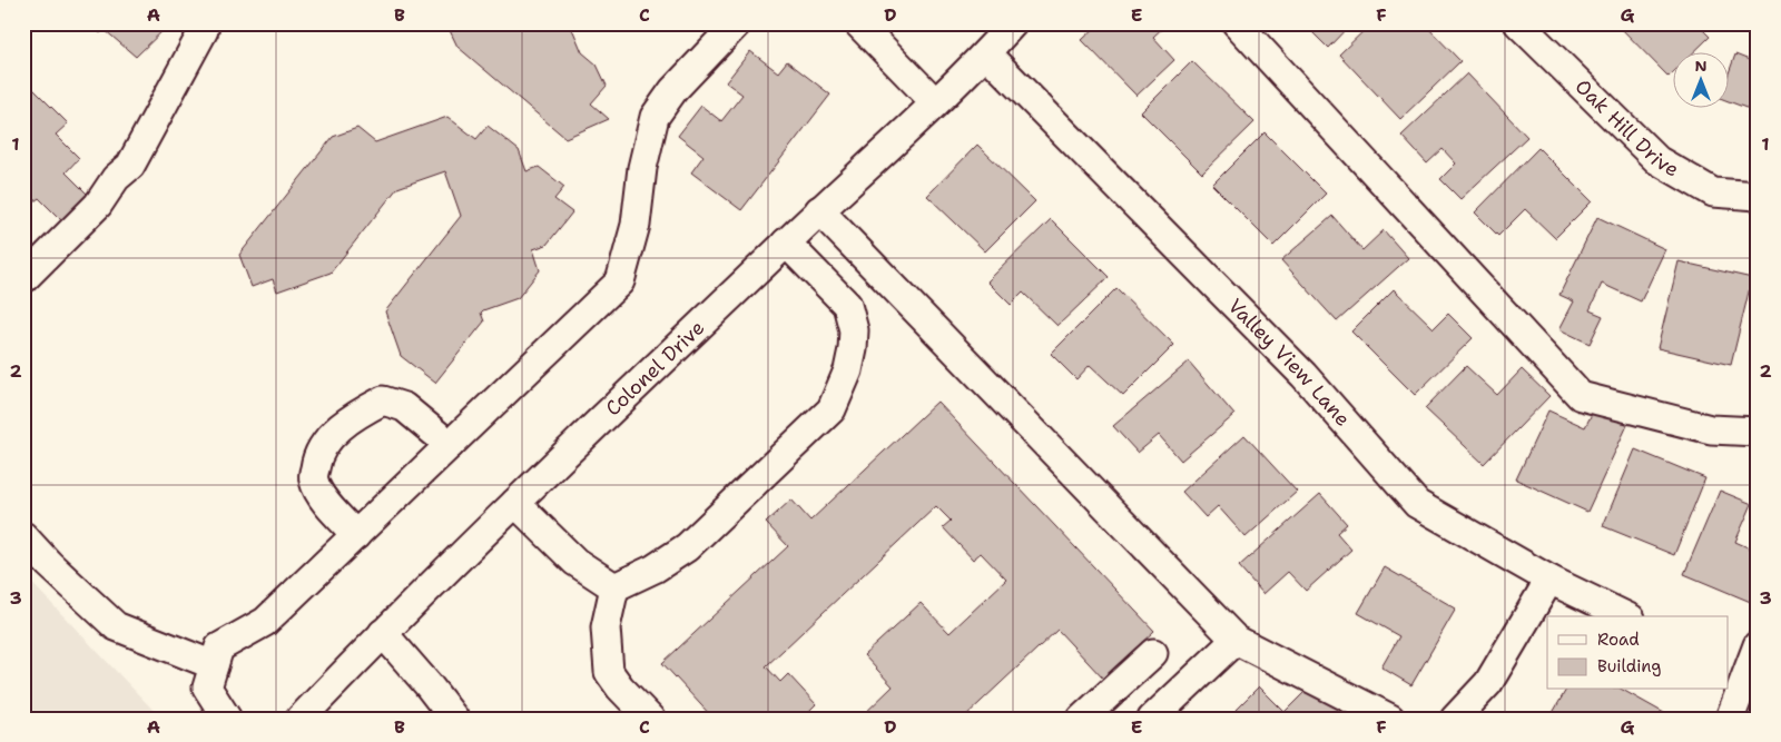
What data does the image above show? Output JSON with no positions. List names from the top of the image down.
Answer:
{
  "streets": {
    "street": ["Oak Hill Drive", "Valley View Lane", "Colonel Drive"]
  },
  "crossings": [
    ["Valley View Lane", "Colonel Drive"]
  ],
  "legend": ["Road", "Building"],
  "north": "top",
  "grid": {
    "columns": [
      "A",
      "B",
      "C",
      "D",
      "E",
      "F",
      "G"
    ],
    "rows": ["1", "2", "3"]
  }
}
